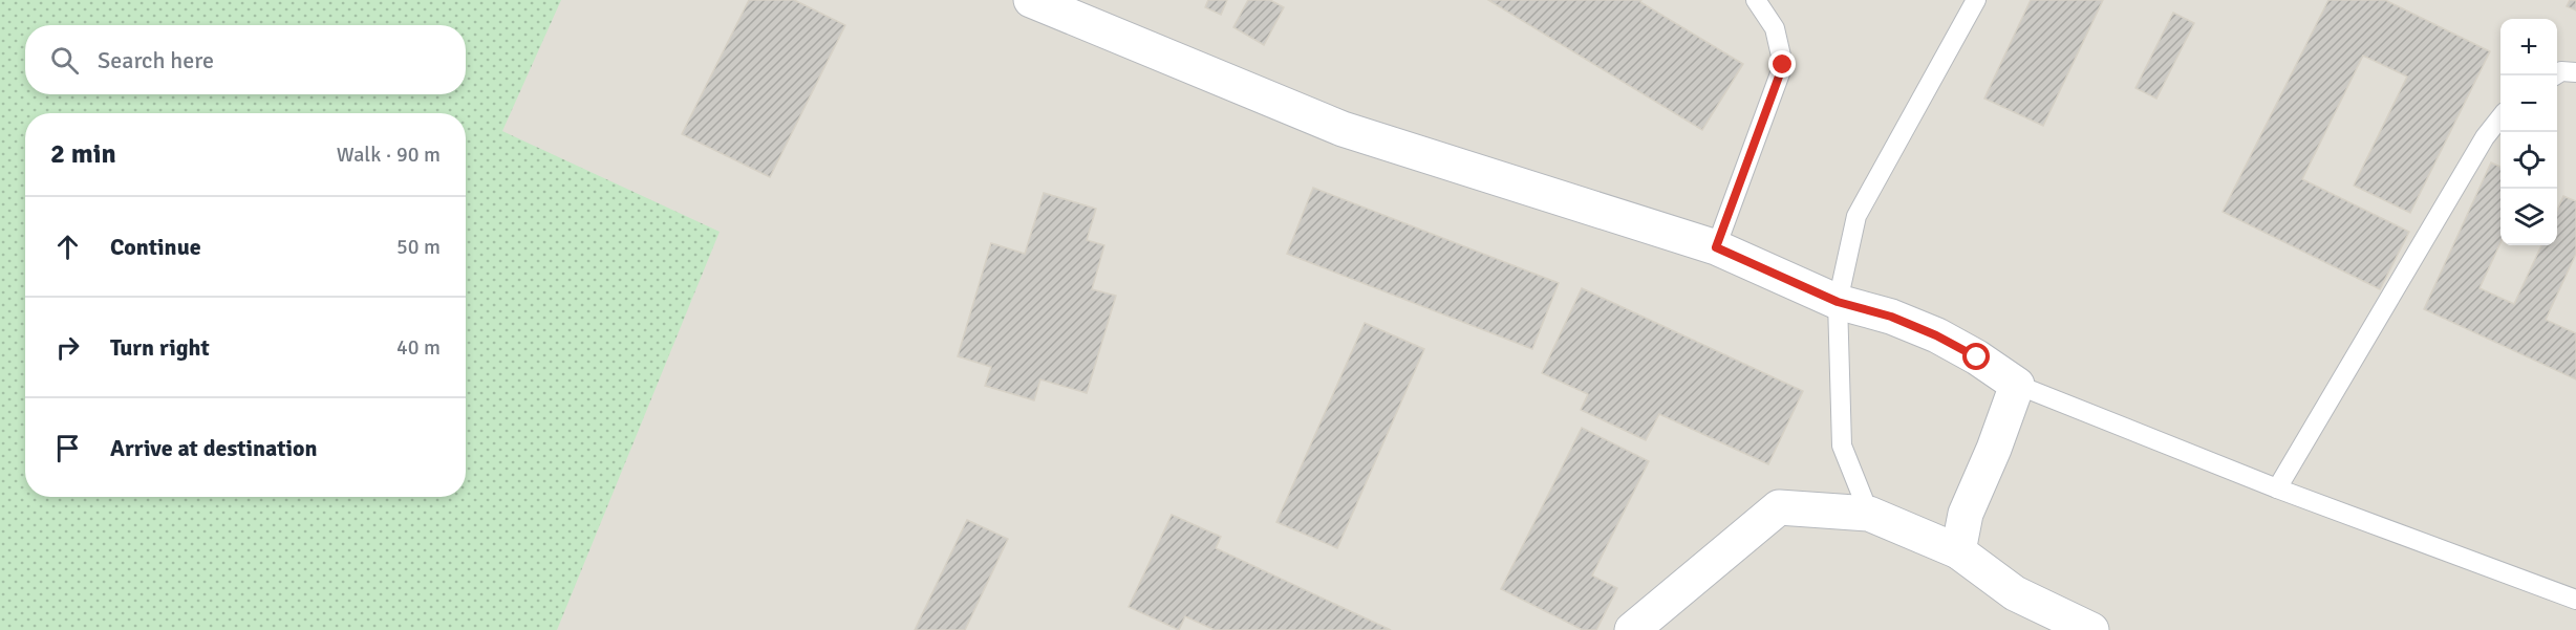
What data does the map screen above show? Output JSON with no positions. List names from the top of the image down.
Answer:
{
  "page": {
    "map_buttons": ["+", "−"],
    "search": "Search here",
    "heading": ["2 min", "Walk · 90 m"],
    "list": [
      ["Continue", "50 m"],
      ["Turn right", "40 m"],
      "Arrive at destination"
    ]
  }
}
